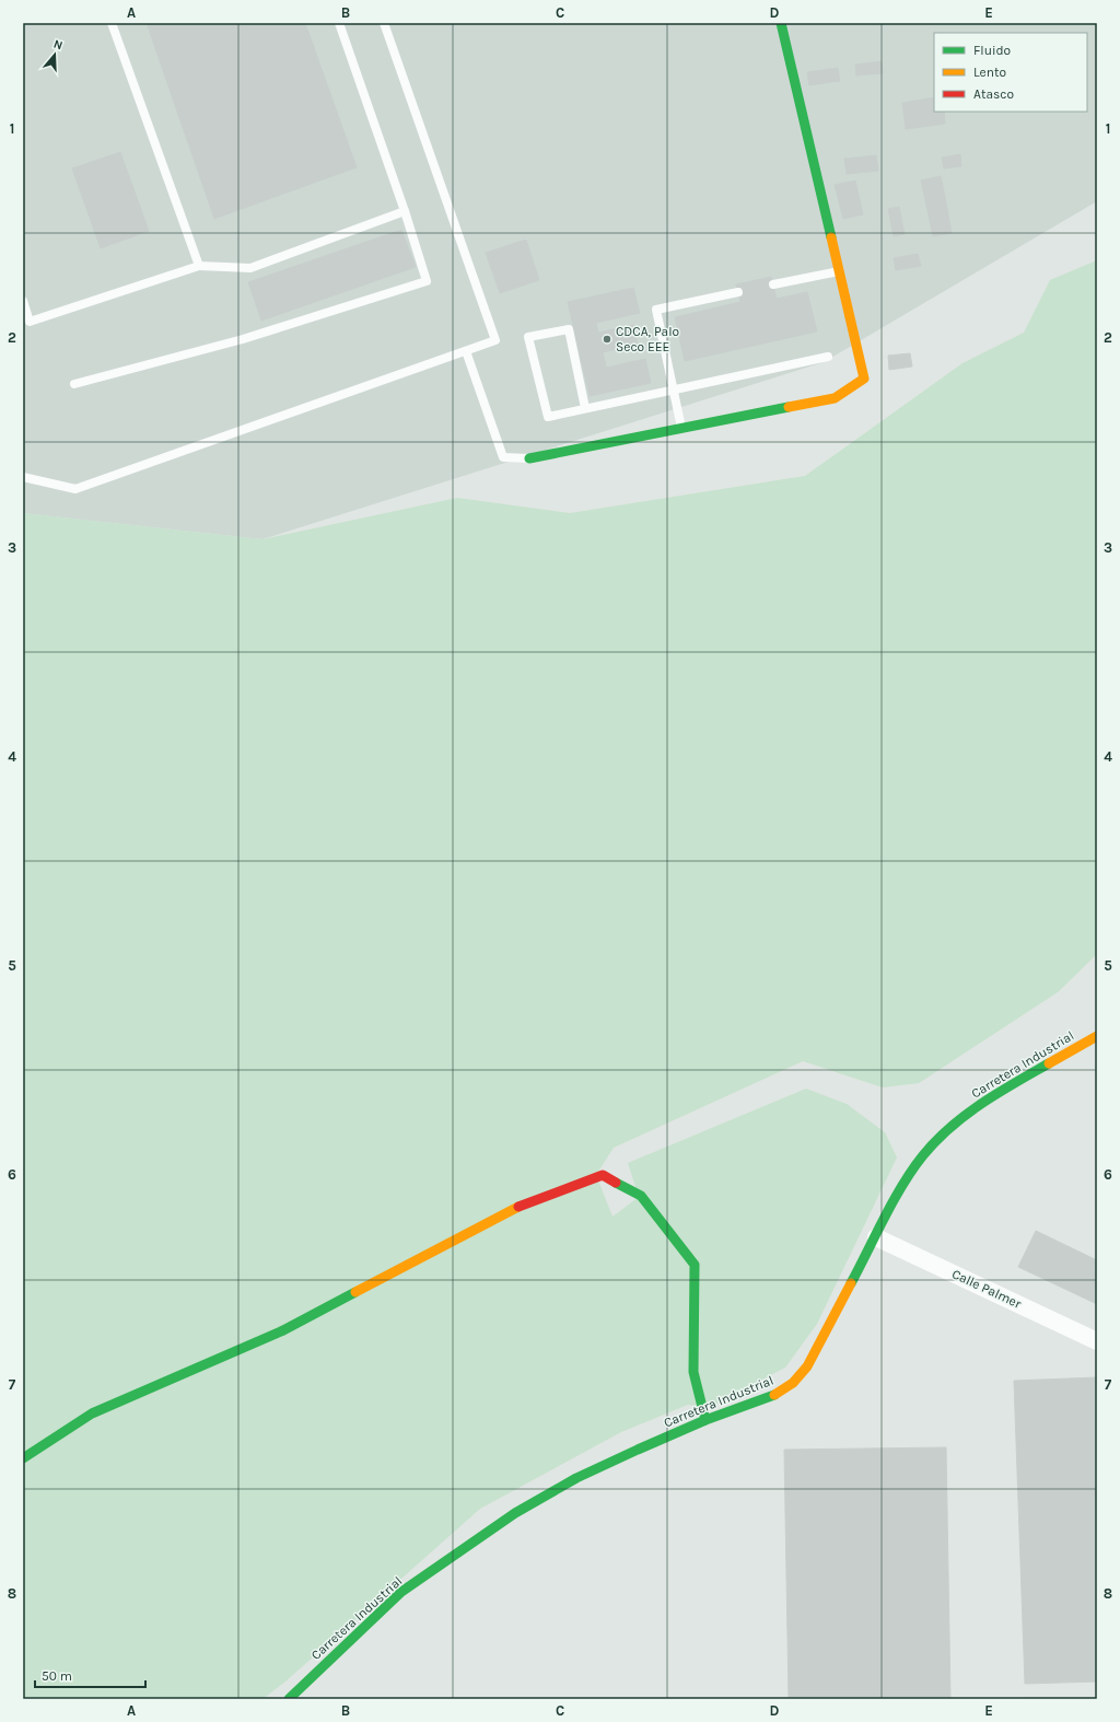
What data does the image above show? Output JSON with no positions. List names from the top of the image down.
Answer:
{
  "streets": {
    "street": ["Carretera Industrial", "Calle Palmer"]
  },
  "crossings": [
    ["Carretera Industrial", "Calle Palmer"]
  ],
  "places": ["CDCA, Palo Seco EEE"],
  "legend": ["Fluido", "Lento", "Atasco"],
  "scale_bar": "50 m",
  "north": "top",
  "grid": {
    "columns": [
      "A",
      "B",
      "C",
      "D",
      "E"
    ],
    "rows": [
      "1",
      "2",
      "3",
      "4",
      "5",
      "6",
      "7",
      "8"
    ]
  }
}
